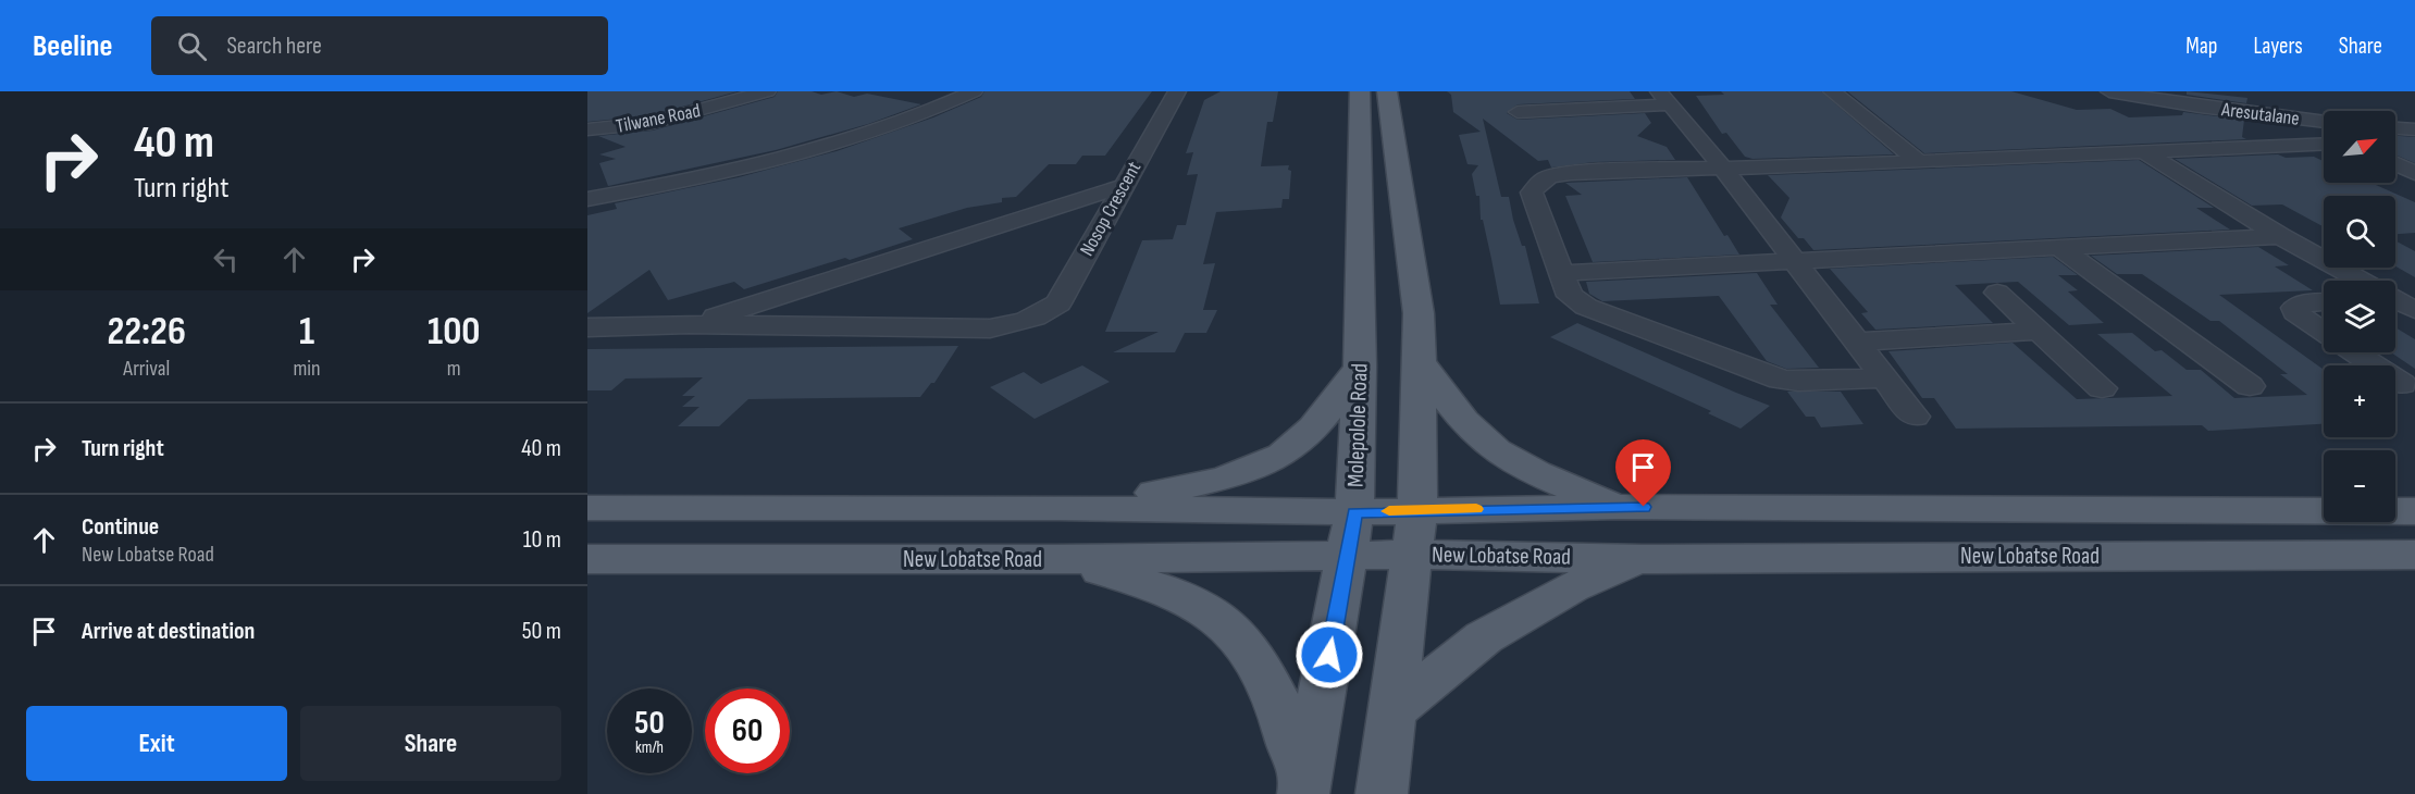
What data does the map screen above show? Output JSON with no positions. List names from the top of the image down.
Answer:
{
  "streets": {
    "main road": ["Molepolole Road", "New Lobatse Road"],
    "street": ["Aresutalane", "Tilwane Road", "Nosop Crescent"]
  },
  "crossings": [
    ["Molepolole Road", "New Lobatse Road"]
  ],
  "north": "top right",
  "page": {
    "header": "Beeline",
    "search": "Search here",
    "nav": ["Map", "Layers", "Share"],
    "turn": ["40 m", "Turn right"],
    "map_buttons": ["+", "−"],
    "eta": [
      "22:26",
      "Arrival",
      "1",
      "min",
      "100",
      "m"
    ],
    "list": [
      {
        "name": "Turn right",
        "value": "40 m"
      },
      {
        "name": "Continue",
        "note": "New Lobatse Road",
        "value": "10 m"
      },
      {
        "name": "Arrive at destination",
        "value": "50 m"
      }
    ],
    "speed": "50 km/h",
    "limit": "60",
    "buttons": ["Exit", "Share"]
  }
}
